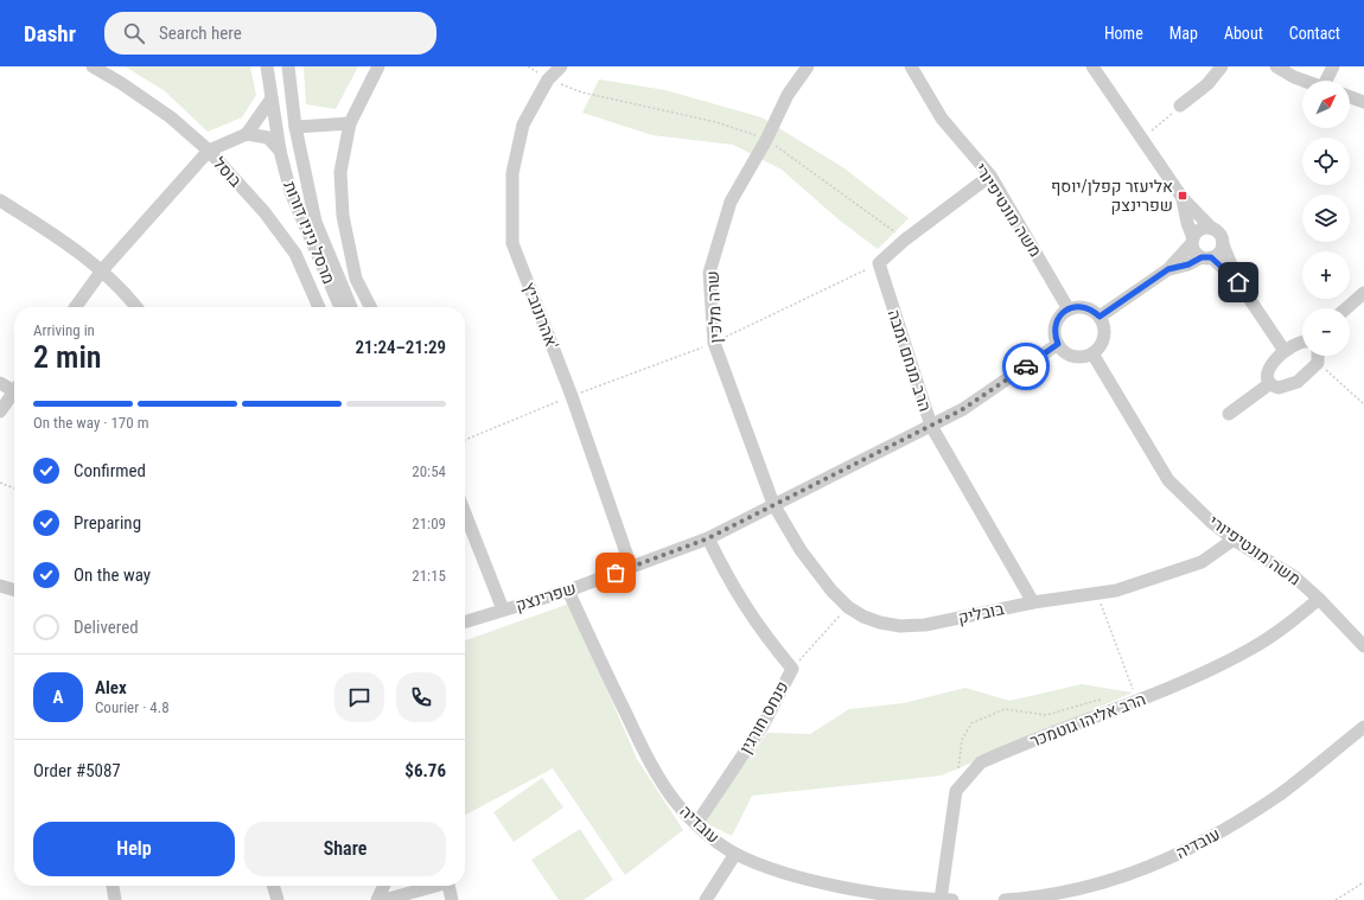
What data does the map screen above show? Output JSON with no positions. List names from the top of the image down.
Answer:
{
  "streets": {
    "street": [
      "בוסל",
      "משה מונטיפיורי",
      "מרסל ניניו דורות",
      "שרה מלכין",
      "אהרונוביץ'",
      "הרב מנחם זמבה",
      "שפרינצק",
      "בובליק",
      "פנחס חורגין",
      "הרב אליהו גוטמכר",
      "עובדיה"
    ]
  },
  "crossings": [
    ["משה מונטיפיורי", "שפרינצק"],
    ["משה מונטיפיורי", "בובליק"],
    ["משה מונטיפיורי", "הרב אליהו גוטמכר"],
    ["שרה מלכין", "שפרינצק"],
    ["שרה מלכין", "בובליק"],
    ["אהרונוביץ'", "שפרינצק"],
    ["הרב מנחם זמבה", "שפרינצק"],
    ["הרב מנחם זמבה", "בובליק"],
    ["שפרינצק", "בובליק"],
    ["שפרינצק", "פנחס חורגין"],
    ["שפרינצק", "עובדיה"],
    ["פנחס חורגין", "עובדיה"]
  ],
  "places": {
    "transit": ["אליעזר קפלן/יוסף שפרינצק"]
  },
  "north": "top right",
  "page": {
    "header": "Dashr",
    "search": "Search here",
    "nav": [
      "Home",
      "Map",
      "About",
      "Contact"
    ],
    "map_buttons": ["+", "−"],
    "heading": ["2 min", "Arriving in", "21:24–21:29"],
    "panel": [
      "Alex",
      "Courier · 4.8",
      "Order #5087",
      "$6.76"
    ],
    "bar": "On the way · 170 m",
    "list": [
      ["Confirmed", "20:54"],
      ["Preparing", "21:09"],
      ["On the way", "21:15"],
      "Delivered"
    ],
    "round": "A",
    "buttons": ["Help", "Share"]
  }
}
